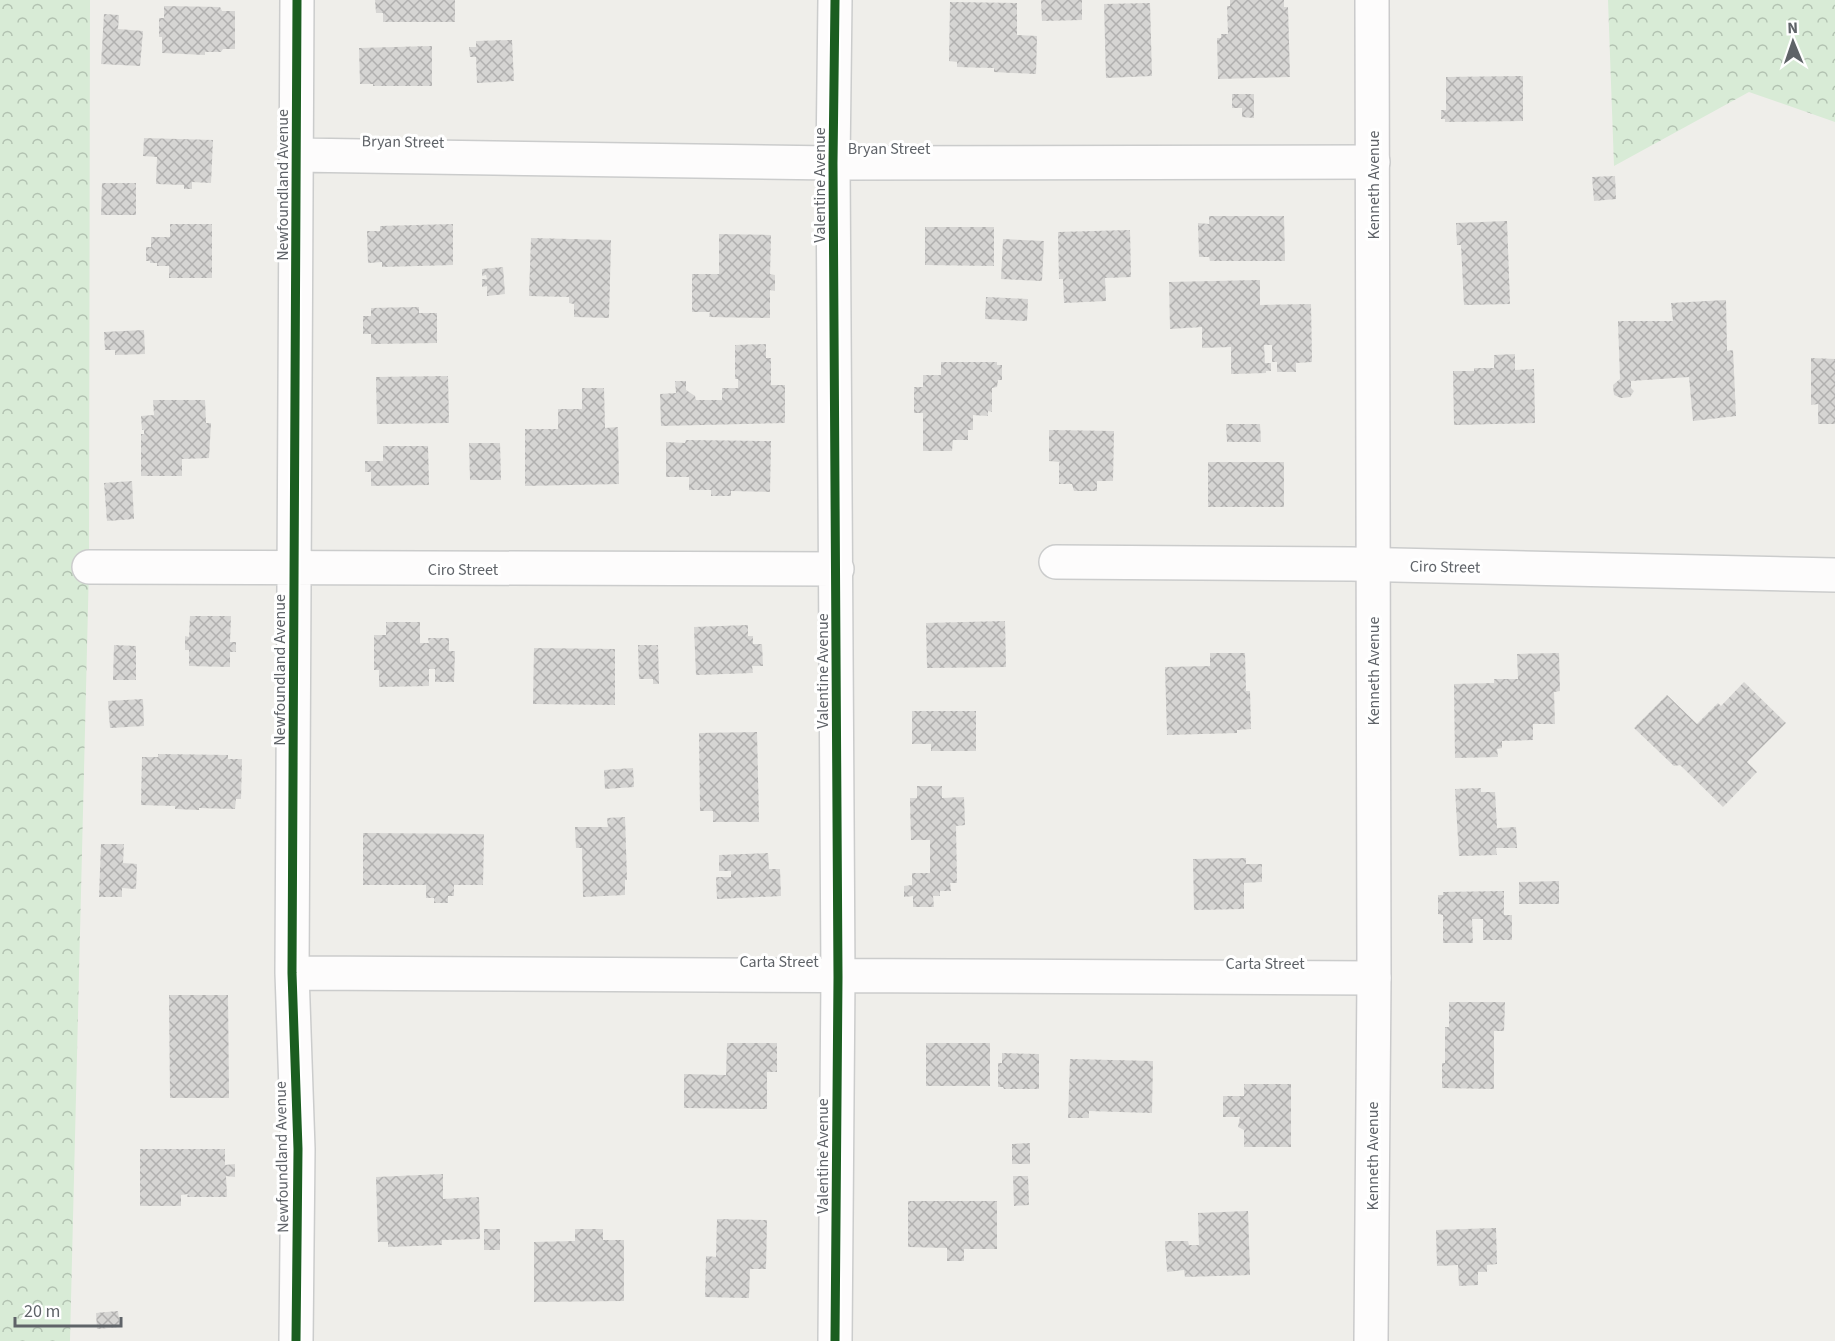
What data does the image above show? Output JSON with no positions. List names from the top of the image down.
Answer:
{
  "streets": {
    "street": [
      "Bryan Street",
      "Newfoundland Avenue",
      "Valentine Avenue",
      "Kenneth Avenue",
      "Ciro Street",
      "Carta Street"
    ]
  },
  "crossings": [
    ["Bryan Street", "Newfoundland Avenue"],
    ["Bryan Street", "Valentine Avenue"],
    ["Bryan Street", "Kenneth Avenue"],
    ["Newfoundland Avenue", "Ciro Street"],
    ["Newfoundland Avenue", "Carta Street"],
    ["Valentine Avenue", "Ciro Street"],
    ["Valentine Avenue", "Carta Street"],
    ["Kenneth Avenue", "Ciro Street"],
    ["Kenneth Avenue", "Carta Street"]
  ],
  "scale_bar": "20 m",
  "north": "top"
}
